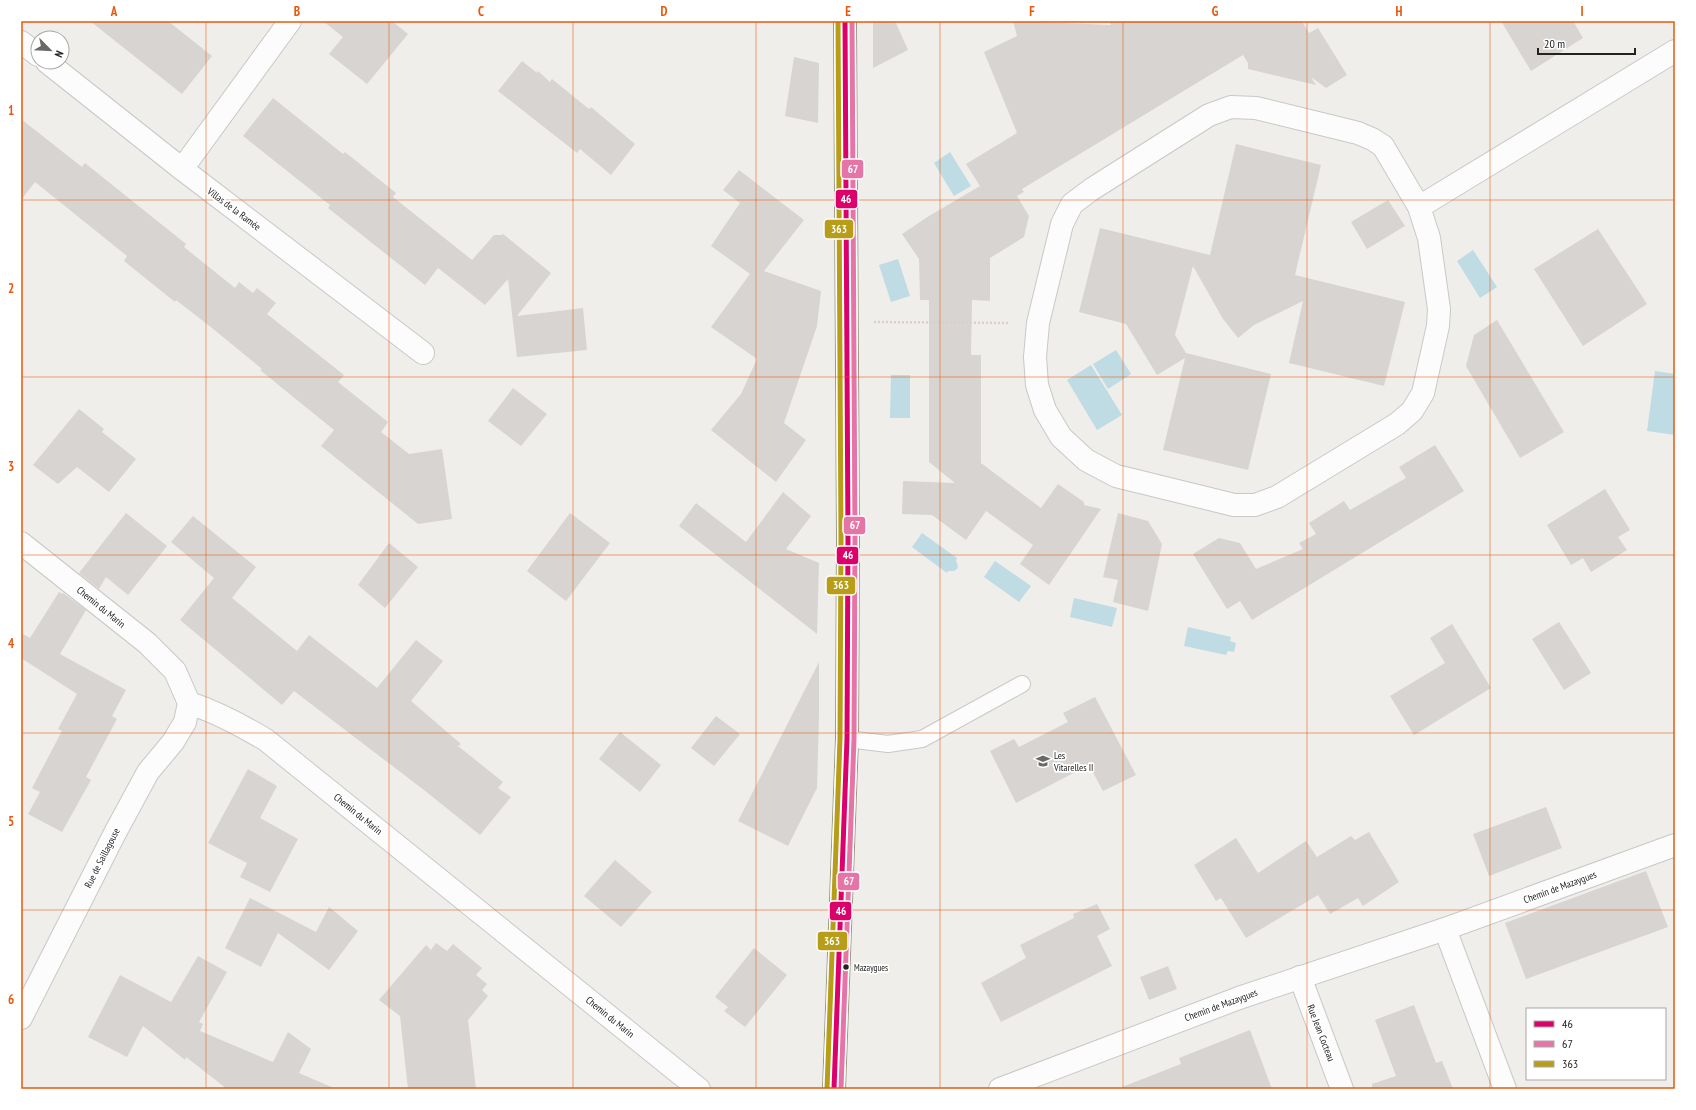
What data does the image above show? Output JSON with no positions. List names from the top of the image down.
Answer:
{
  "streets": {
    "street": [
      "Villas de la Ramée",
      "Chemin du Marin",
      "Rue de Saillagouse",
      "Chemin de Mazaygues",
      "Rue Jean Cocteau"
    ]
  },
  "crossings": [
    ["Chemin du Marin", "Rue de Saillagouse"],
    ["Chemin de Mazaygues", "Rue Jean Cocteau"]
  ],
  "places": {
    "school or university": ["Les Vitarelles II"],
    "other": ["Mazaygues"]
  },
  "lines": ["transit line 46", "transit line 67", "transit line 363"],
  "legend": ["46", "67", "363"],
  "scale_bar": "20 m",
  "north": "bottom right",
  "grid": {
    "columns": [
      "A",
      "B",
      "C",
      "D",
      "E",
      "F",
      "G",
      "H",
      "I"
    ],
    "rows": [
      "1",
      "2",
      "3",
      "4",
      "5",
      "6"
    ]
  }
}
